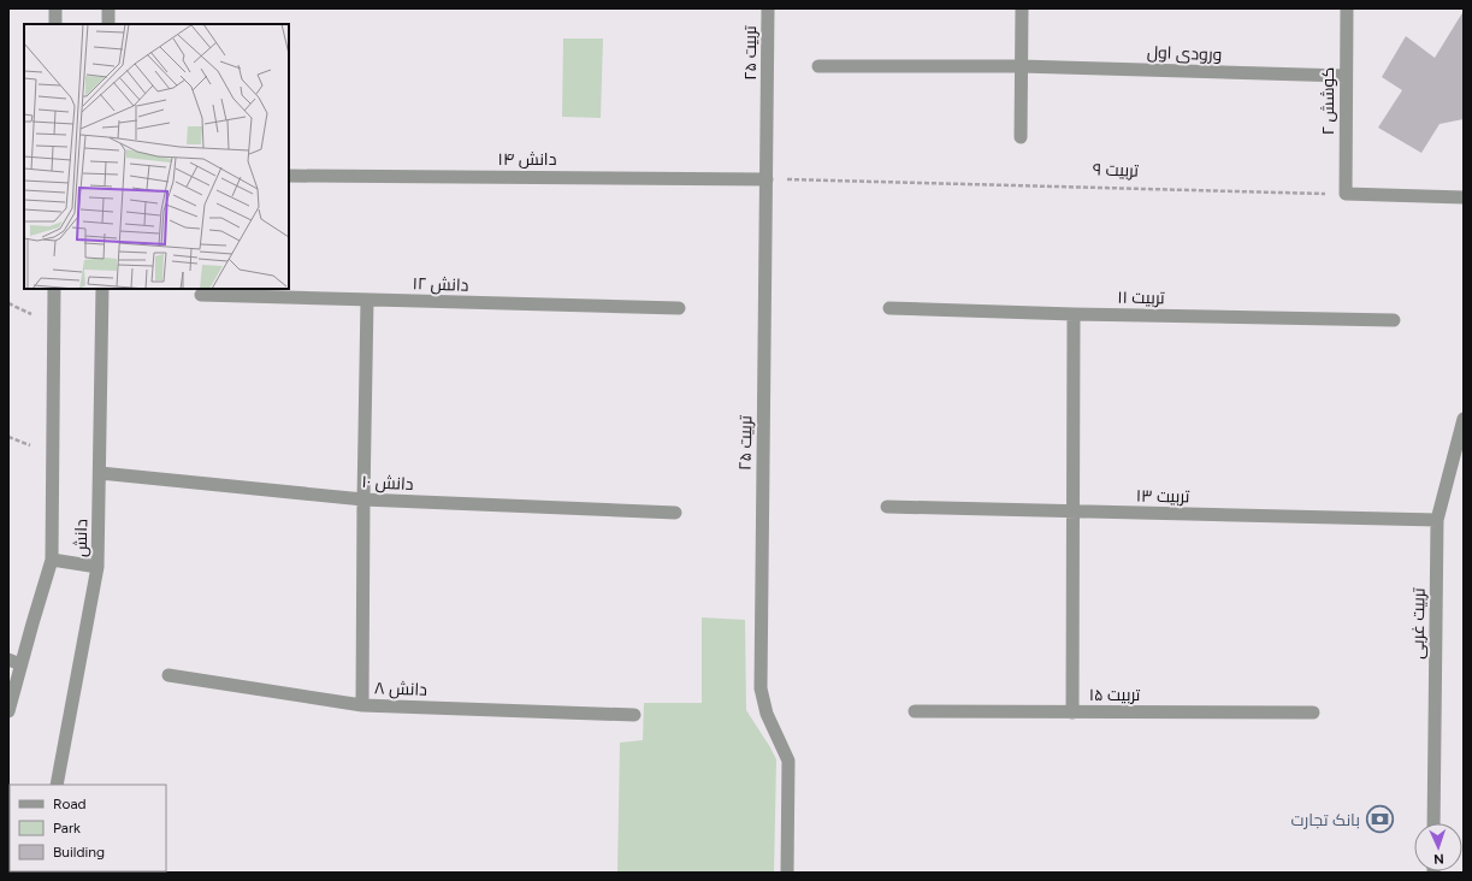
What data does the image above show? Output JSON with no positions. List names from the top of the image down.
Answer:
{
  "streets": {
    "street": [
      "تربیت ۲۵",
      "ورودی اول",
      "کوشش ۲",
      "دانش ۱۴",
      "دانش ۱۲",
      "تربیت ۱۱",
      "دانش ۱۰",
      "تربیت ۱۳",
      "دانش",
      "تربیت غربی",
      "دانش ۸",
      "تربیت ۱۵"
    ],
    "path": ["تربیت ۹"]
  },
  "crossings": [
    ["تربیت ۲۵", "دانش ۱۴"],
    ["تربیت ۲۵", "تربیت ۹"],
    ["ورودی اول", "کوشش ۲"],
    ["کوشش ۲", "تربیت ۹"],
    ["دانش ۱۴", "تربیت ۹"],
    ["دانش ۱۰", "دانش"],
    ["تربیت ۱۳", "تربیت غربی"]
  ],
  "places": {
    "bank": ["بانک تجارت"]
  },
  "legend": ["Road", "Park", "Building"],
  "north": "bottom"
}
